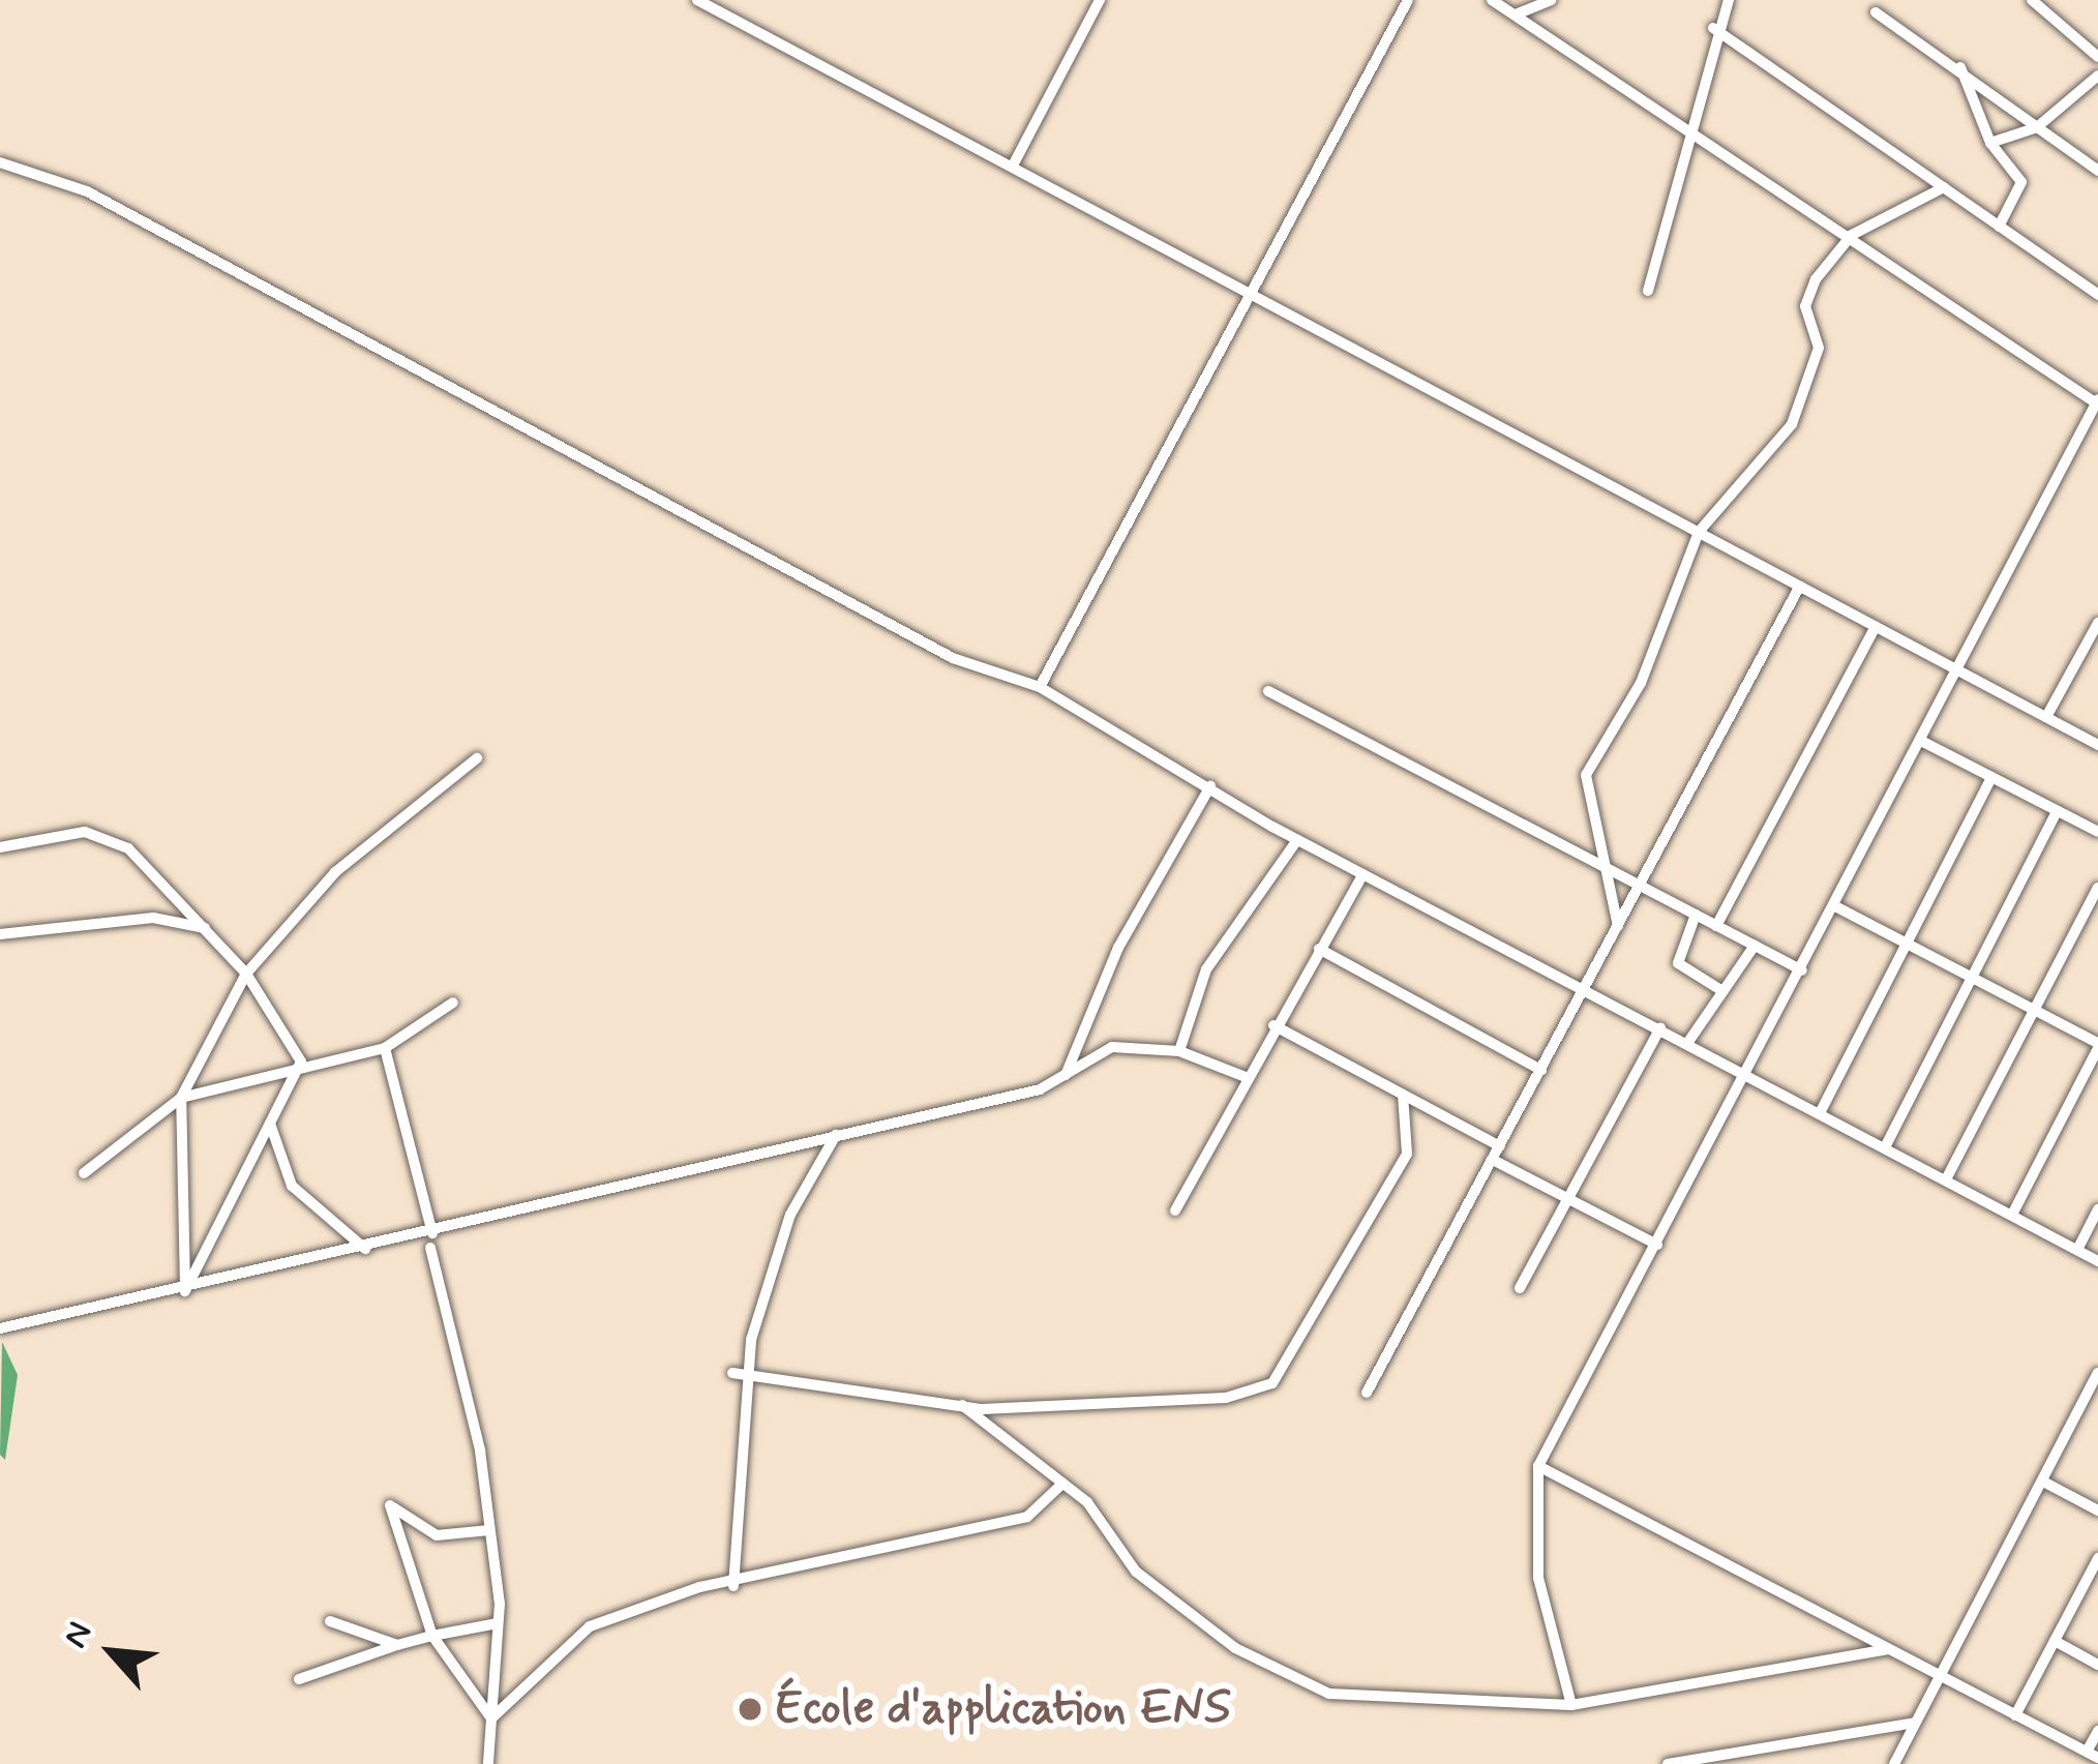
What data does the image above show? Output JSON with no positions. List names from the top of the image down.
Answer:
{
  "places": ["École d'application ENS"],
  "north": "top left"
}
